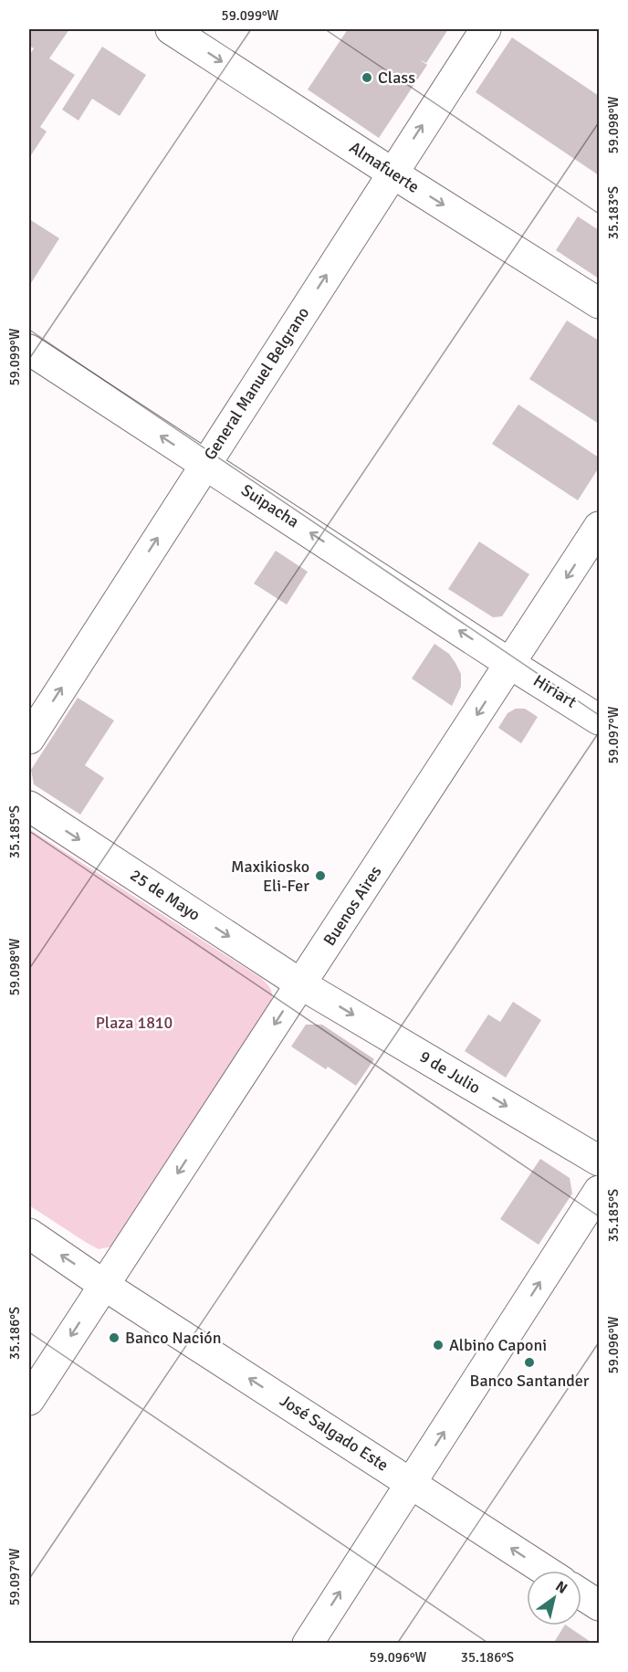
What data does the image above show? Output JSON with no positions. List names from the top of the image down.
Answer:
{
  "streets": {
    "street": [
      "Almafuerte",
      "General Manuel Belgrano",
      "Suipacha",
      "Hiriart",
      "25 de Mayo",
      "Buenos Aires",
      "9 de Julio",
      "José Salgado Este"
    ]
  },
  "crossings": [
    ["Almafuerte", "General Manuel Belgrano"],
    ["General Manuel Belgrano", "Suipacha"],
    ["Suipacha", "Hiriart"],
    ["Suipacha", "Buenos Aires"],
    ["Hiriart", "Buenos Aires"],
    ["25 de Mayo", "Buenos Aires"],
    ["25 de Mayo", "9 de Julio"],
    ["Buenos Aires", "9 de Julio"],
    ["Buenos Aires", "José Salgado Este"]
  ],
  "one_way": [
    "Almafuerte",
    "General Manuel Belgrano",
    "Suipacha",
    "25 de Mayo",
    "Buenos Aires",
    "9 de Julio",
    "José Salgado Este"
  ],
  "parks": ["Plaza 1810"],
  "places": [
    "Class",
    "Maxikiosko Eli-Fer",
    "Banco Nación",
    "Albino Caponi",
    "Banco Santander"
  ],
  "north": "top right",
  "coordinates": [
    "59.099°W",
    "59.098°W",
    "35.183°S",
    "59.097°W",
    "35.185°S",
    "35.186°S",
    "59.096°W"
  ]
}
